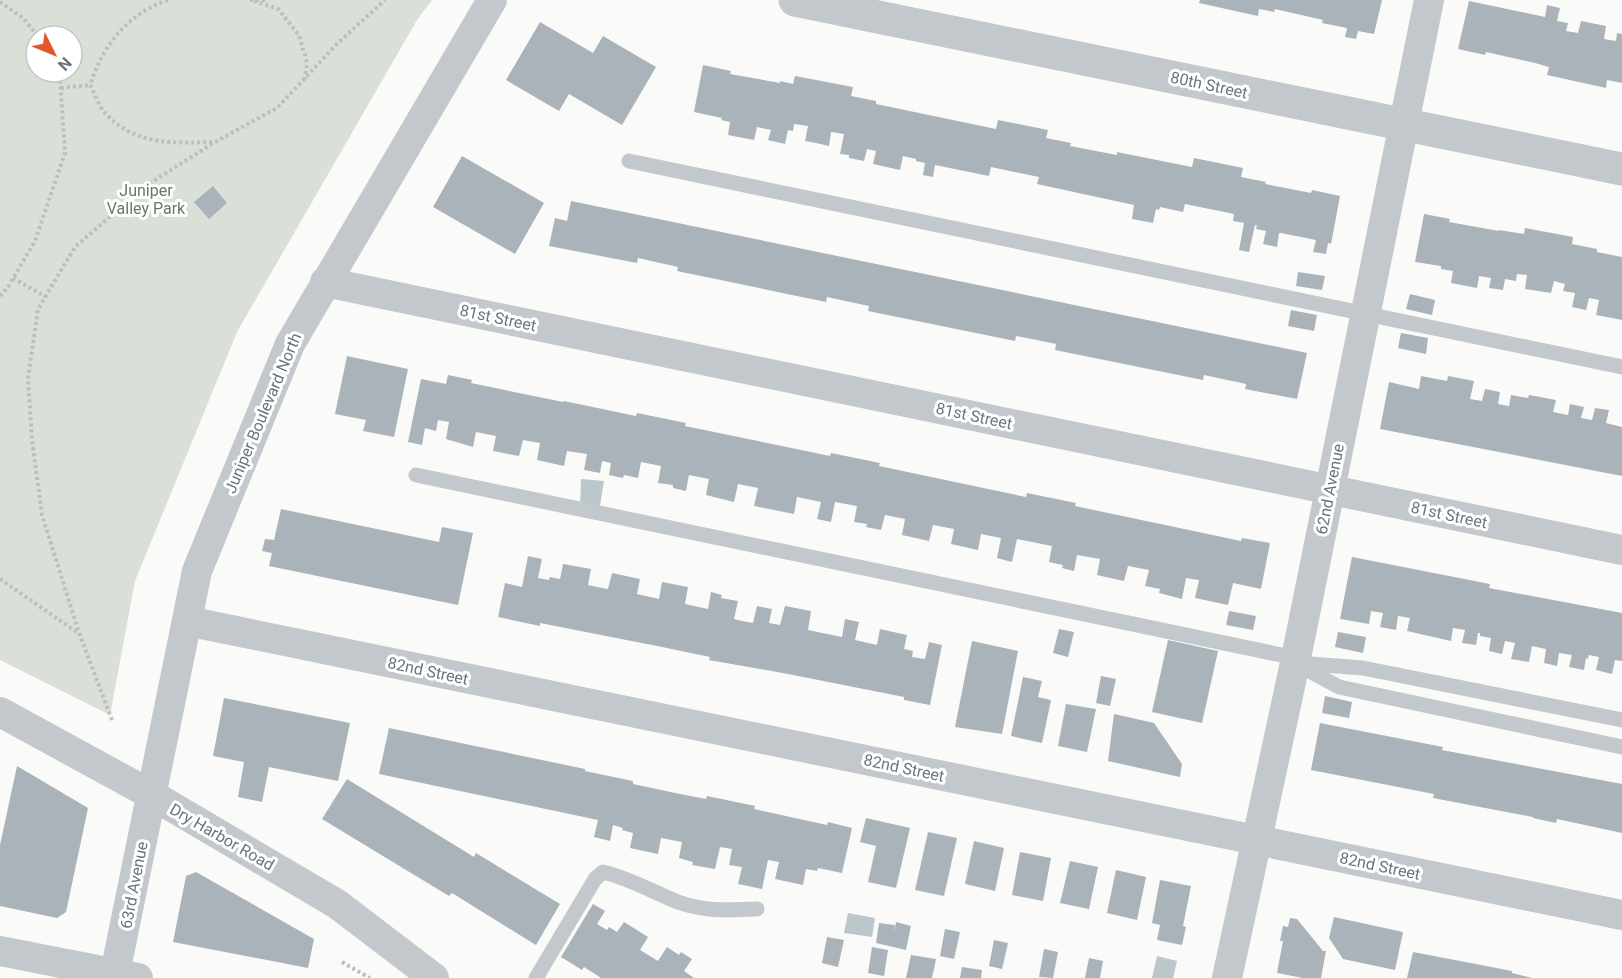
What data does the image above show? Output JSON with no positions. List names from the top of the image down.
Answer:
{
  "streets": {
    "street": [
      "80th Street",
      "81st Street",
      "Juniper Boulevard North",
      "62nd Avenue",
      "82nd Street",
      "Dry Harbor Road",
      "63rd Avenue"
    ]
  },
  "crossings": [
    ["80th Street", "62nd Avenue"],
    ["81st Street", "Juniper Boulevard North"],
    ["81st Street", "62nd Avenue"],
    ["Juniper Boulevard North", "82nd Street"],
    ["Juniper Boulevard North", "Dry Harbor Road"],
    ["Juniper Boulevard North", "63rd Avenue"],
    ["62nd Avenue", "82nd Street"],
    ["Dry Harbor Road", "63rd Avenue"]
  ],
  "parks": ["Juniper Valley Park"],
  "north": "bottom right"
}
